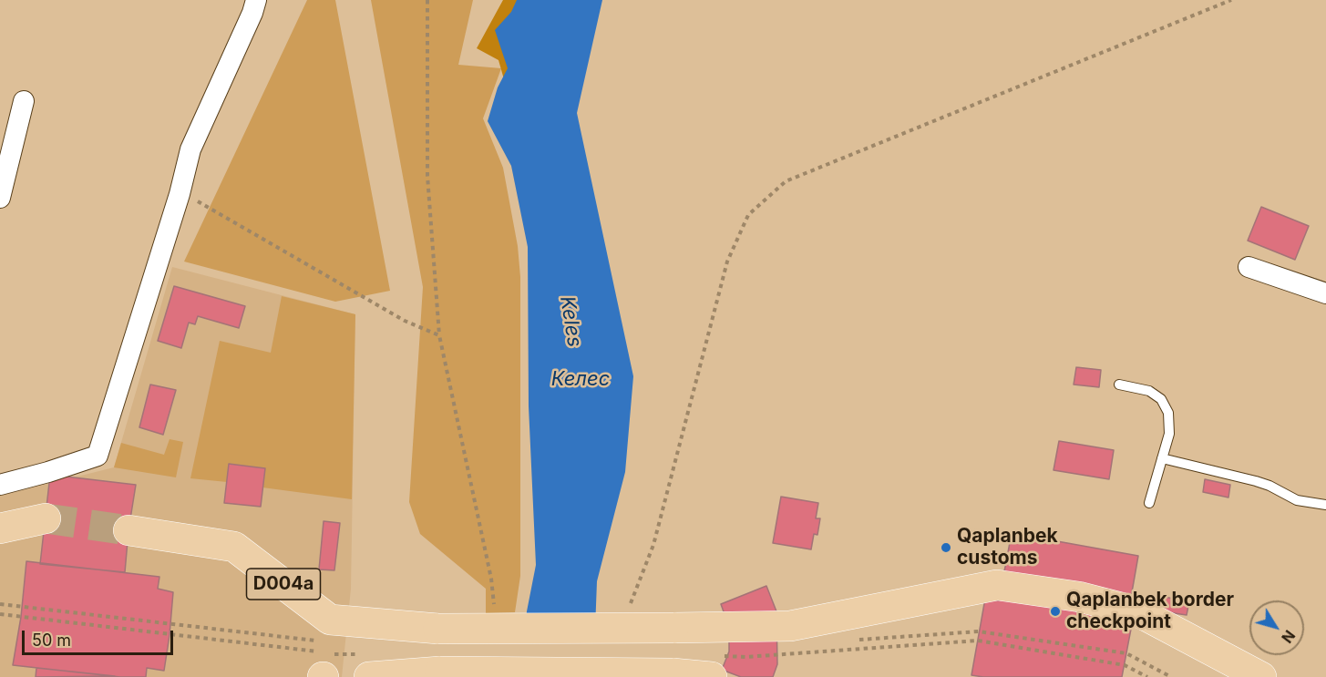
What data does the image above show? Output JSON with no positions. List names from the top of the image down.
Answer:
{
  "streets": {
    "main road": ["D004a"]
  },
  "water": ["Keles", "Келес"],
  "places": ["Qaplanbek customs", "Qaplanbek border checkpoint"],
  "scale_bar": "50 m",
  "north": "bottom right"
}
